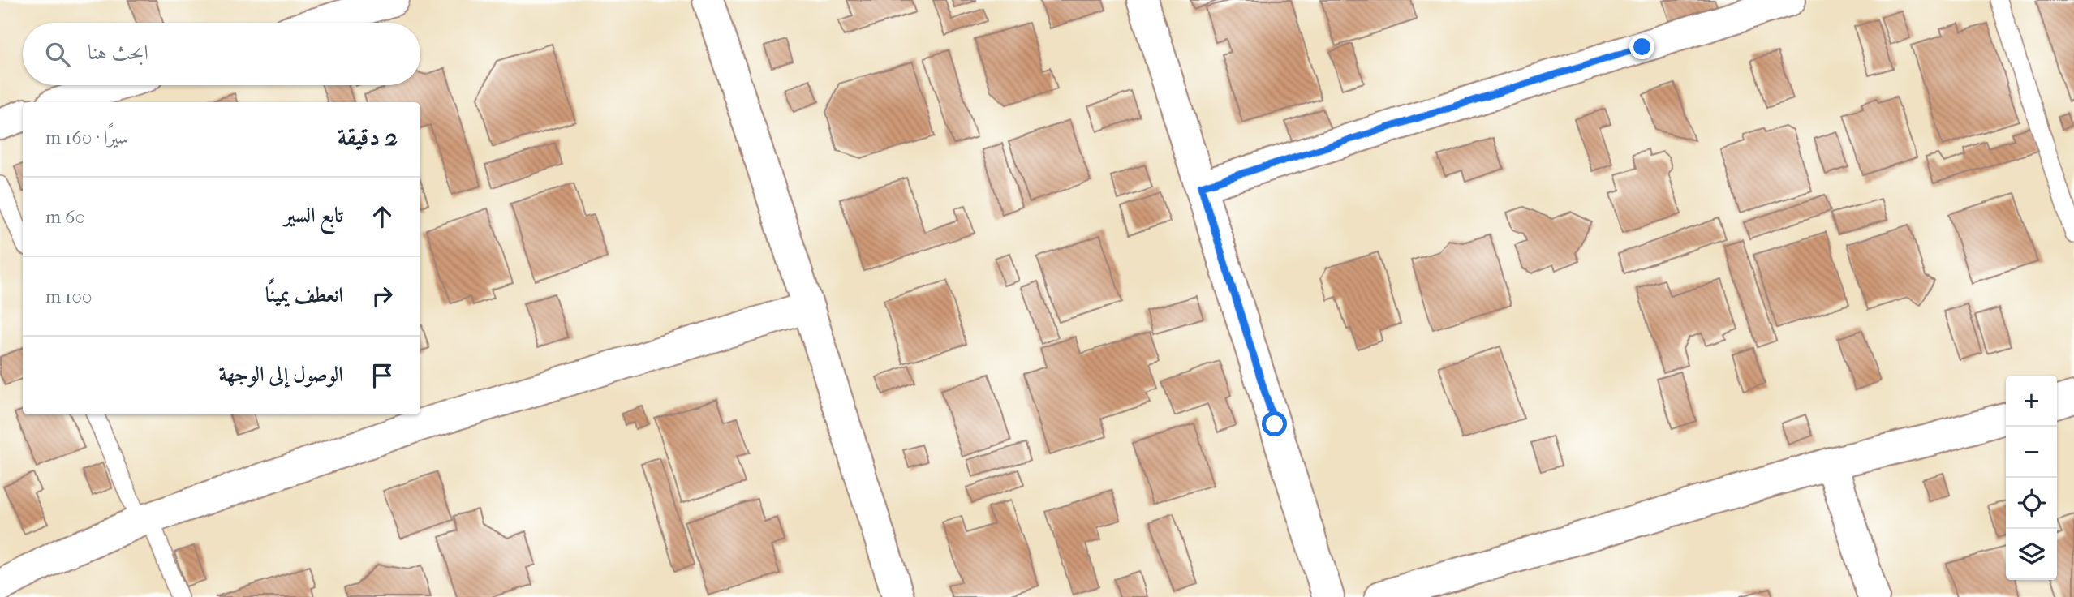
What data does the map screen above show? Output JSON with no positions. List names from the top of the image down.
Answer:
{
  "page": {
    "search": "ابحث هنا",
    "heading": ["2 دقيقة", "سيرًا · 160 m"],
    "list": [
      ["تابع السير", "60 m"],
      ["انعطف يمينًا", "100 m"],
      "الوصول إلى الوجهة"
    ],
    "map_buttons": ["+", "−"]
  }
}
